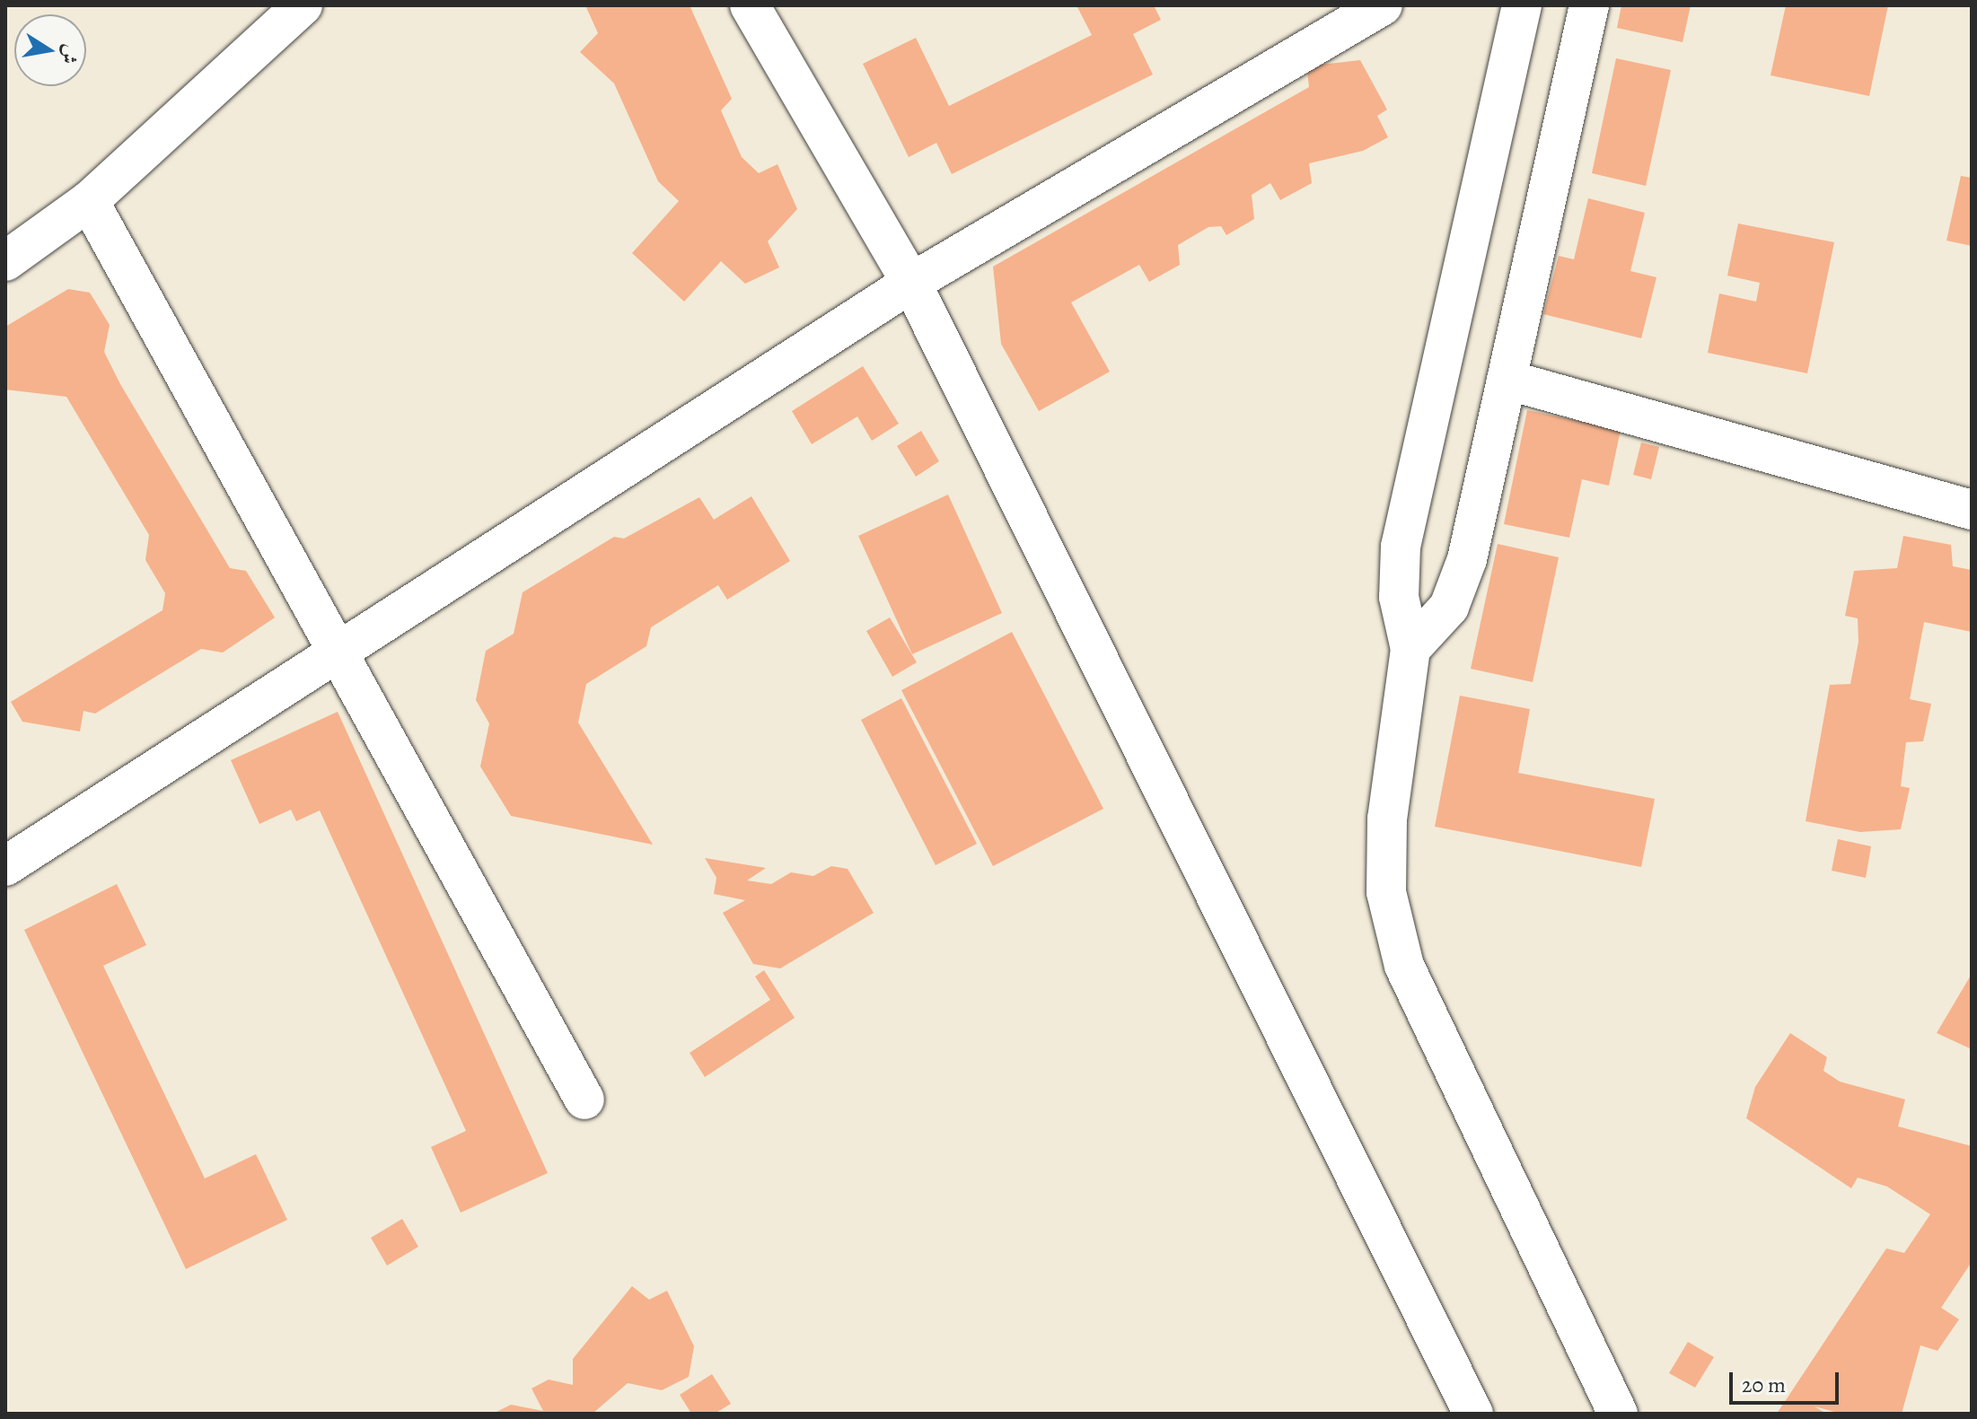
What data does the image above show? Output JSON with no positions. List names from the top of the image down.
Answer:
{
  "scale_bar": "20 m",
  "north": "right"
}
